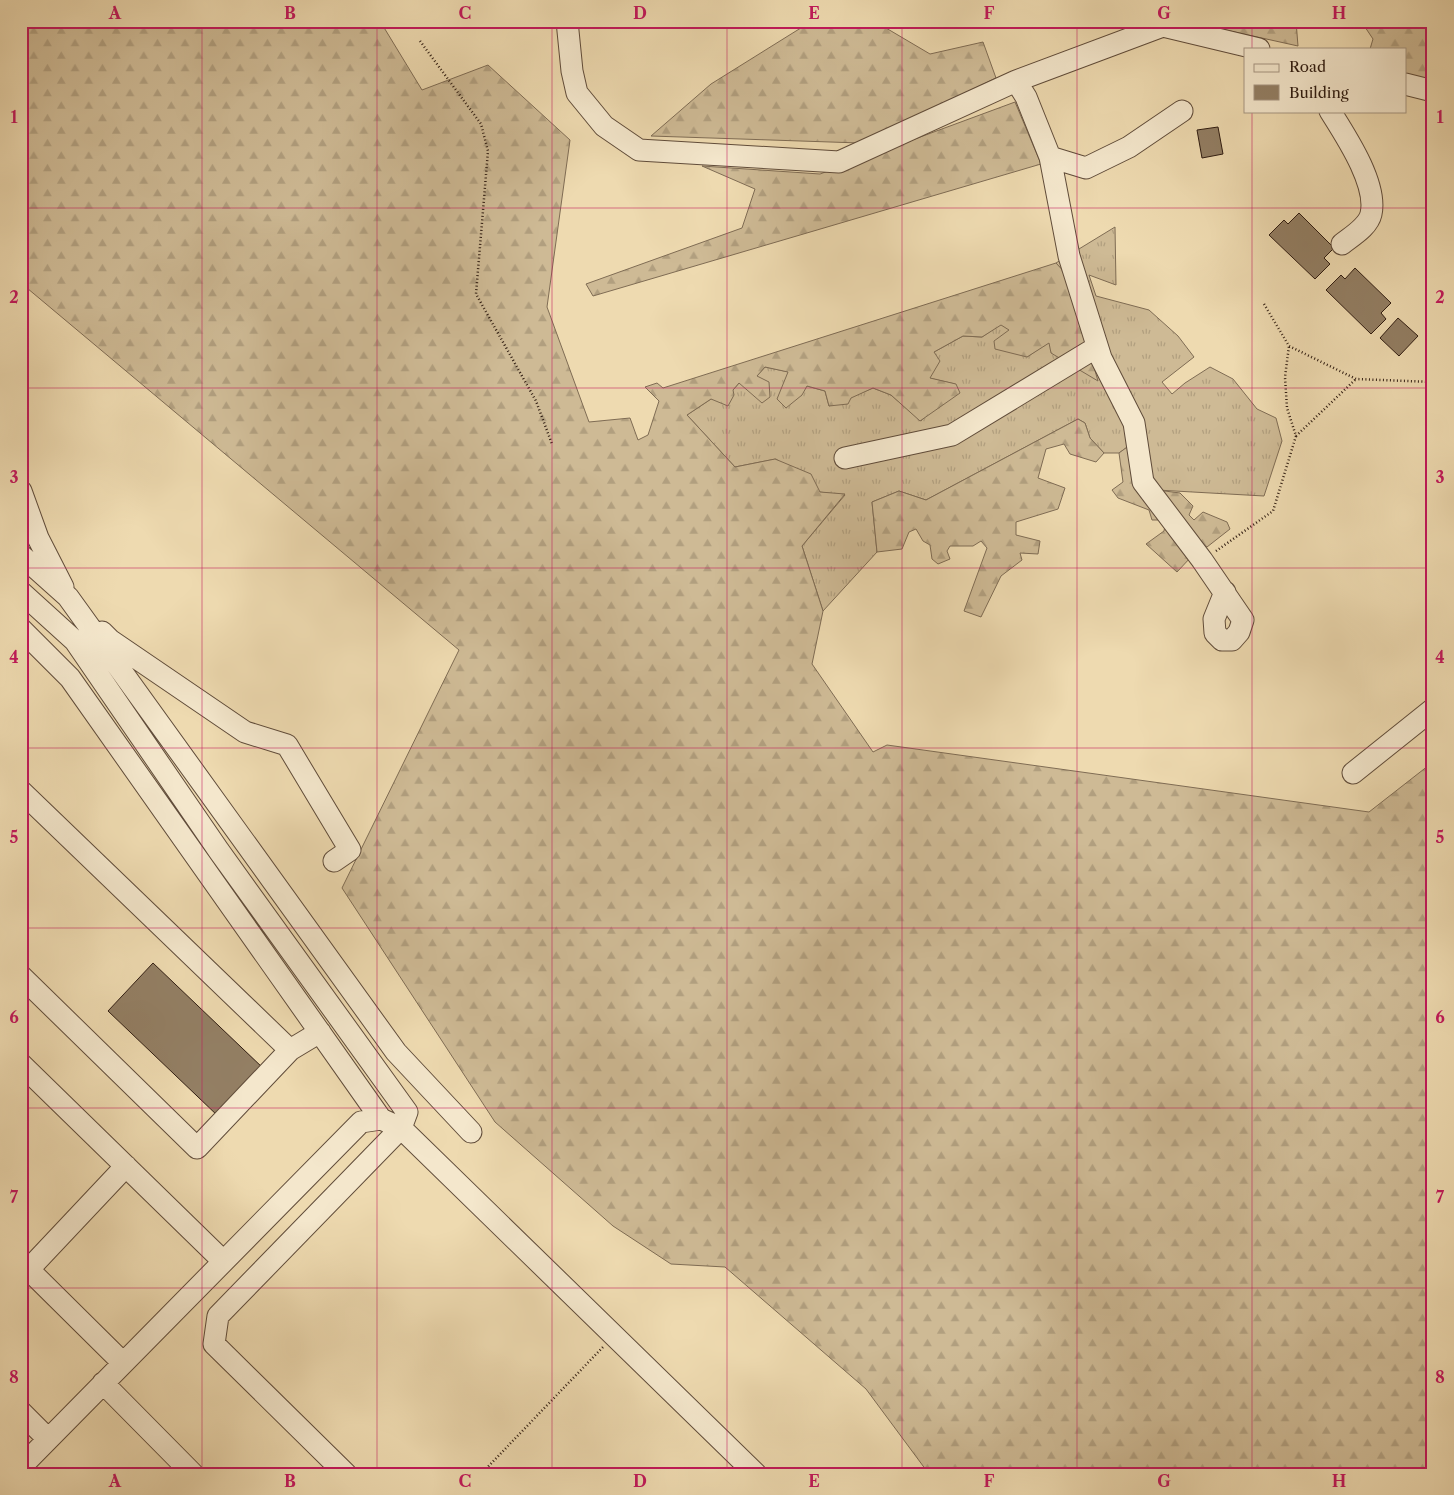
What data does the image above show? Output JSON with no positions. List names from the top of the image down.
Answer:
{
  "legend": ["Road", "Building"],
  "grid": {
    "columns": [
      "A",
      "B",
      "C",
      "D",
      "E",
      "F",
      "G",
      "H"
    ],
    "rows": [
      "1",
      "2",
      "3",
      "4",
      "5",
      "6",
      "7",
      "8"
    ]
  }
}
